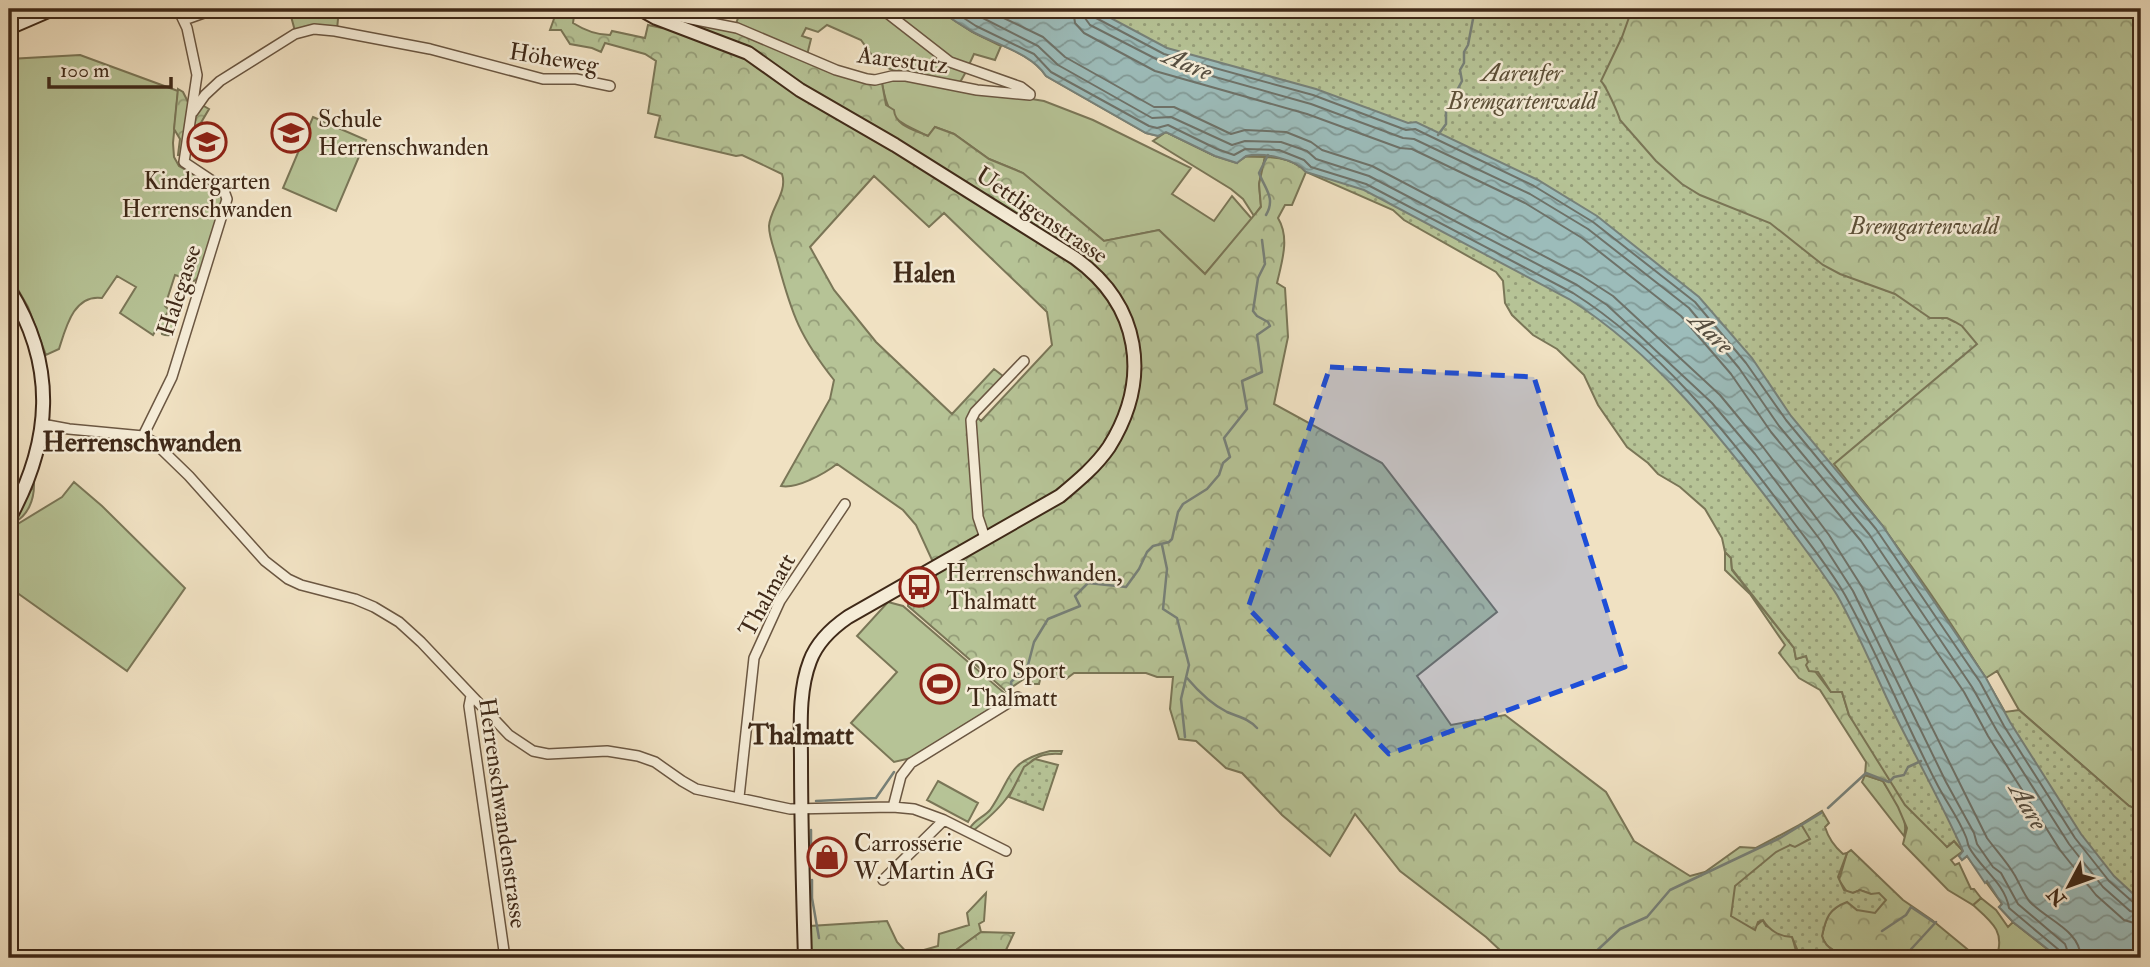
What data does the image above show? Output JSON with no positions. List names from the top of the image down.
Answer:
{
  "streets": {
    "main road": ["Uettligenstrasse"],
    "street": [
      "Höheweg",
      "Aarestutz",
      "Halegasse",
      "Thalmatt",
      "Herrenschwandenstrasse"
    ]
  },
  "crossings": [
    ["Höheweg", "Halegasse"],
    ["Aarestutz", "Uettligenstrasse"],
    ["Halegasse", "Herrenschwandenstrasse"]
  ],
  "districts": ["Halen", "Herrenschwanden", "Thalmatt"],
  "water": ["Aare"],
  "parks": ["Aareufer Bremgartenwald", "Bremgartenwald"],
  "places": {
    "school or university": ["Schule Herrenschwanden", "Kindergarten Herrenschwanden"],
    "bus stop": ["Herrenschwanden, Thalmatt"],
    "sports": ["Oro Sport Thalmatt"],
    "shop": ["Carrosserie W. Martin AG"]
  },
  "scale_bar": "100 m",
  "north": "bottom left"
}
